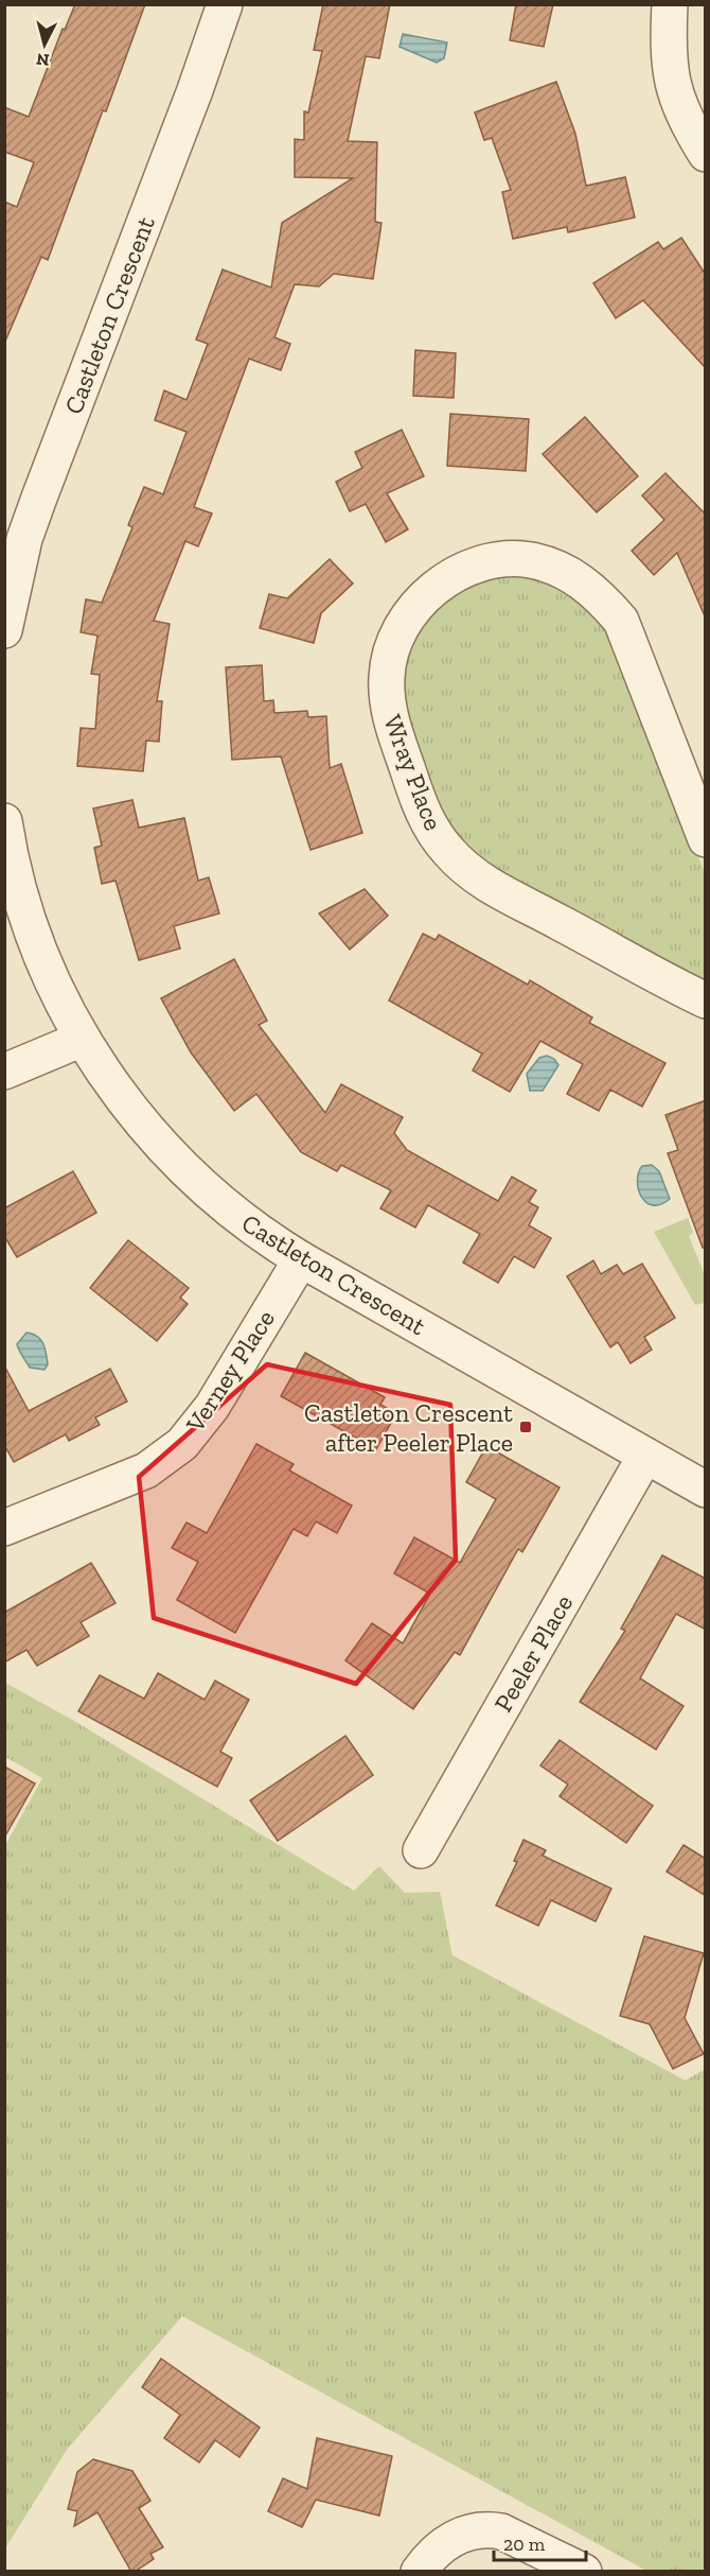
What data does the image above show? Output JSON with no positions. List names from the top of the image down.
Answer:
{
  "streets": {
    "street": [
      "Castleton Crescent",
      "Wray Place",
      "Verney Place",
      "Peeler Place"
    ]
  },
  "crossings": [
    ["Castleton Crescent", "Verney Place"],
    ["Castleton Crescent", "Peeler Place"]
  ],
  "places": {
    "transit": ["Castleton Crescent after Peeler Place"]
  },
  "scale_bar": "20 m",
  "north": "bottom"
}
